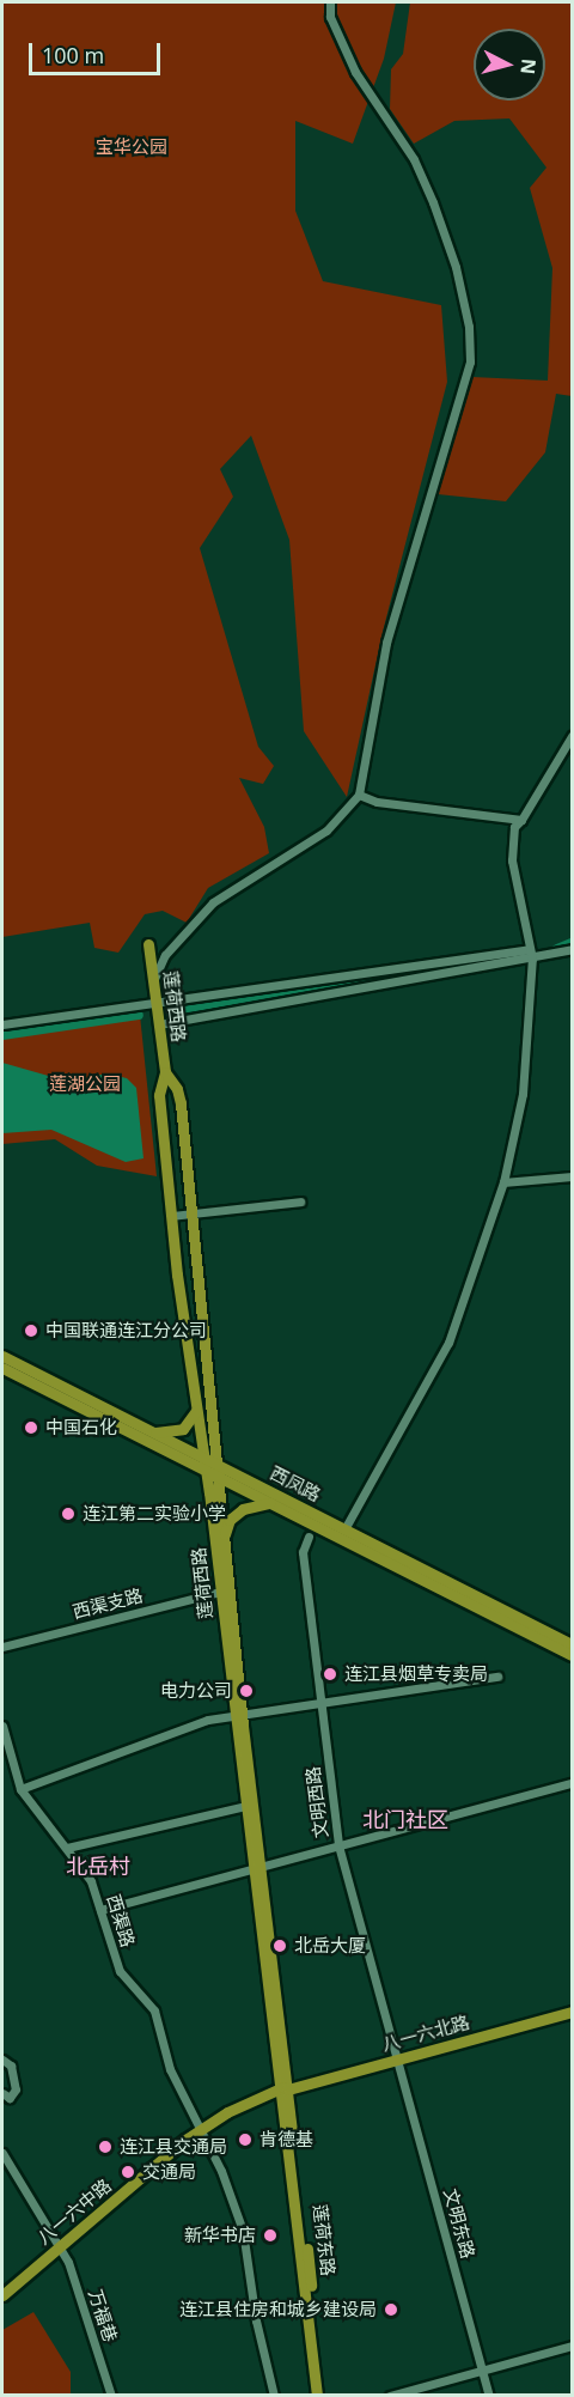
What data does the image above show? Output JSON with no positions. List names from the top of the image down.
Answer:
{
  "streets": {
    "main road": [
      "莲荷西路",
      "西凤路",
      "八一六北路",
      "八一六中路",
      "莲荷东路"
    ],
    "street": [
      "西渠支路",
      "文明西路",
      "西渠路",
      "文明东路",
      "万福巷"
    ]
  },
  "crossings": [
    ["莲荷西路", "西凤路"],
    ["莲荷西路", "西渠支路"],
    ["莲荷西路", "八一六北路"],
    ["莲荷西路", "八一六中路"],
    ["莲荷西路", "莲荷东路"],
    ["文明西路", "八一六北路"],
    ["文明西路", "文明东路"],
    ["西渠路", "八一六中路"],
    ["八一六北路", "八一六中路"],
    ["八一六北路", "文明东路"],
    ["八一六北路", "莲荷东路"],
    ["八一六中路", "莲荷东路"],
    ["八一六中路", "万福巷"]
  ],
  "districts": ["北门社区", "北岳村"],
  "parks": ["宝华公园", "莲湖公园"],
  "places": [
    "中国联通连江分公司",
    "中国石化",
    "连江第二实验小学",
    "连江县烟草专卖局",
    "电力公司",
    "北岳大厦",
    "肯德基",
    "连江县交通局",
    "交通局",
    "新华书店",
    "连江县住房和城乡建设局"
  ],
  "scale_bar": "100 m",
  "north": "right"
}
